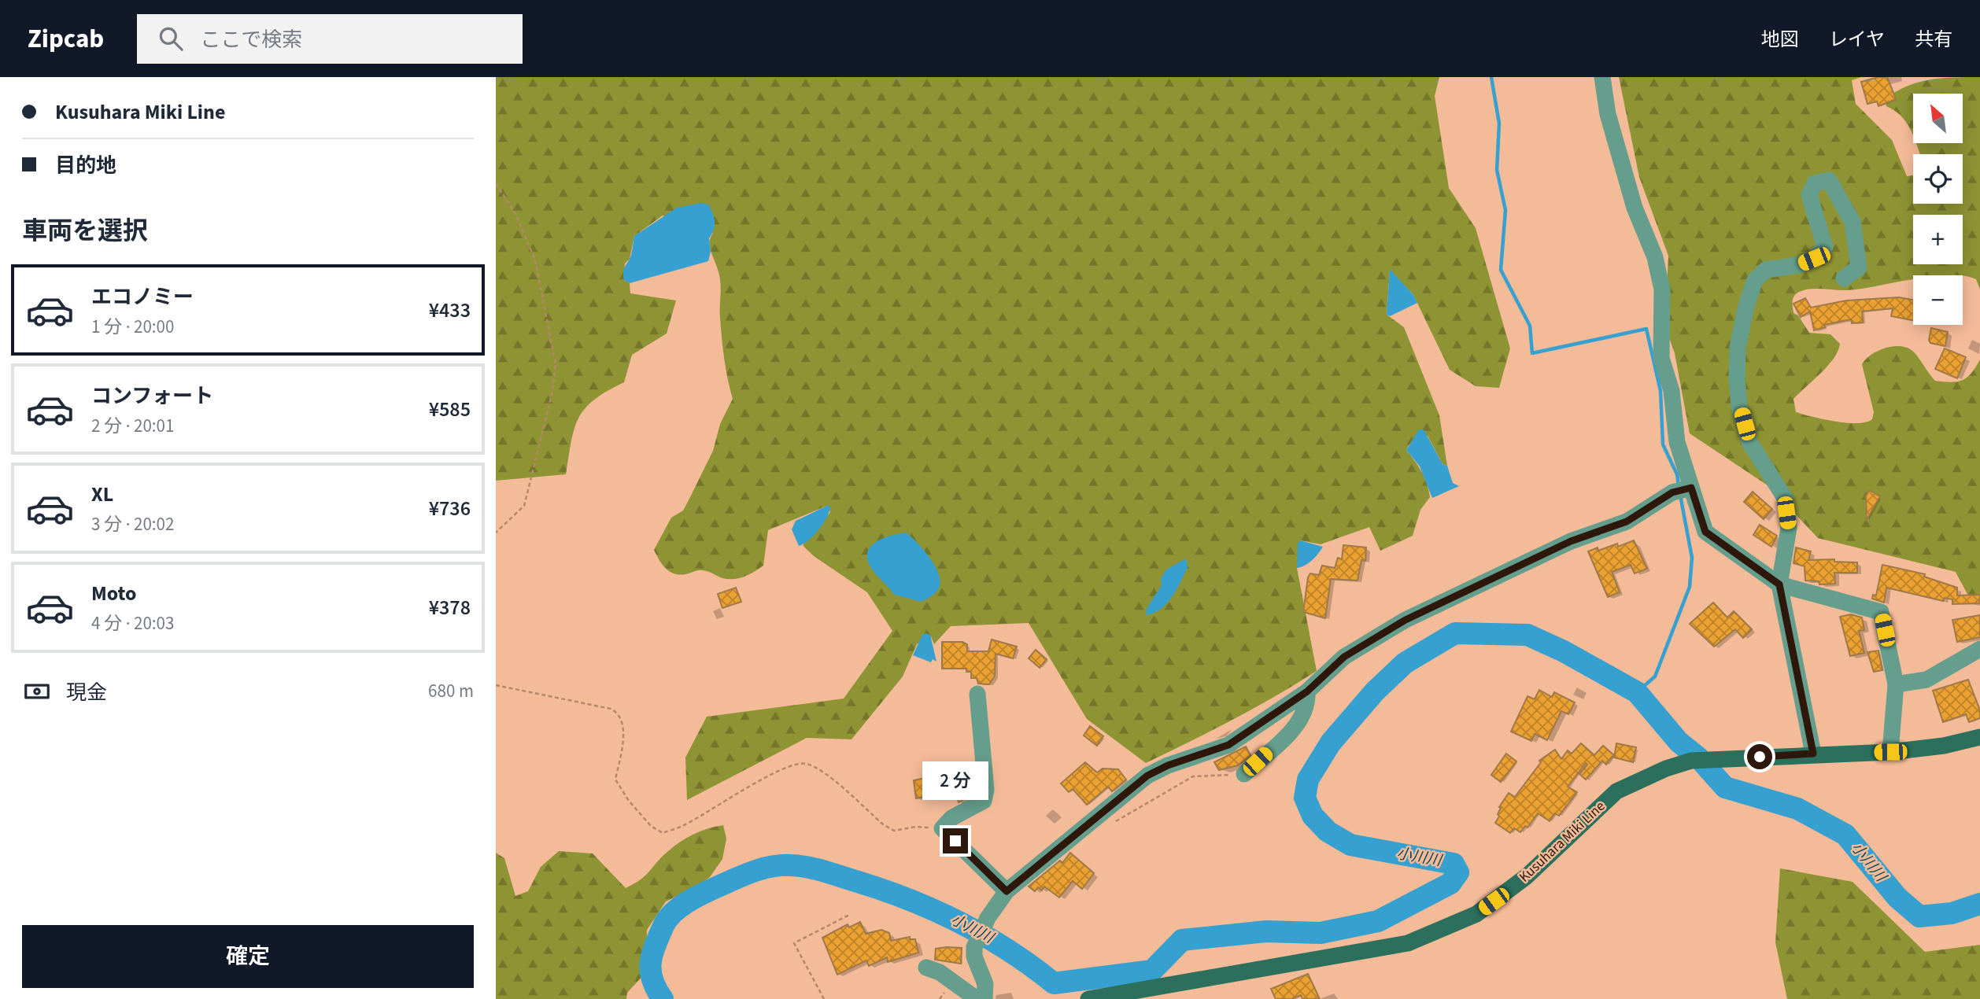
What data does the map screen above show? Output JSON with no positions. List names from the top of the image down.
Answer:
{
  "streets": {
    "main road": ["Kusuhara Miki Line"]
  },
  "water": ["小川川"],
  "north": "top left",
  "page": {
    "header": "Zipcab",
    "search": "ここで検索",
    "nav": ["地図", "レイヤ", "共有"],
    "banner": ["Kusuhara Miki Line", "目的地"],
    "map_buttons": ["+", "−"],
    "heading": "車両を選択",
    "list": [
      {
        "name": "エコノミー",
        "note": "1 分 · 20:00",
        "value": "¥433"
      },
      {
        "name": "コンフォート",
        "note": "2 分 · 20:01",
        "value": "¥585"
      },
      {
        "name": "XL",
        "note": "3 分 · 20:02",
        "value": "¥736"
      },
      {
        "name": "Moto",
        "note": "4 分 · 20:03",
        "value": "¥378"
      }
    ],
    "pay": ["現金", "680 m"],
    "bubble": "2 分",
    "buttons": "確定"
  }
}
